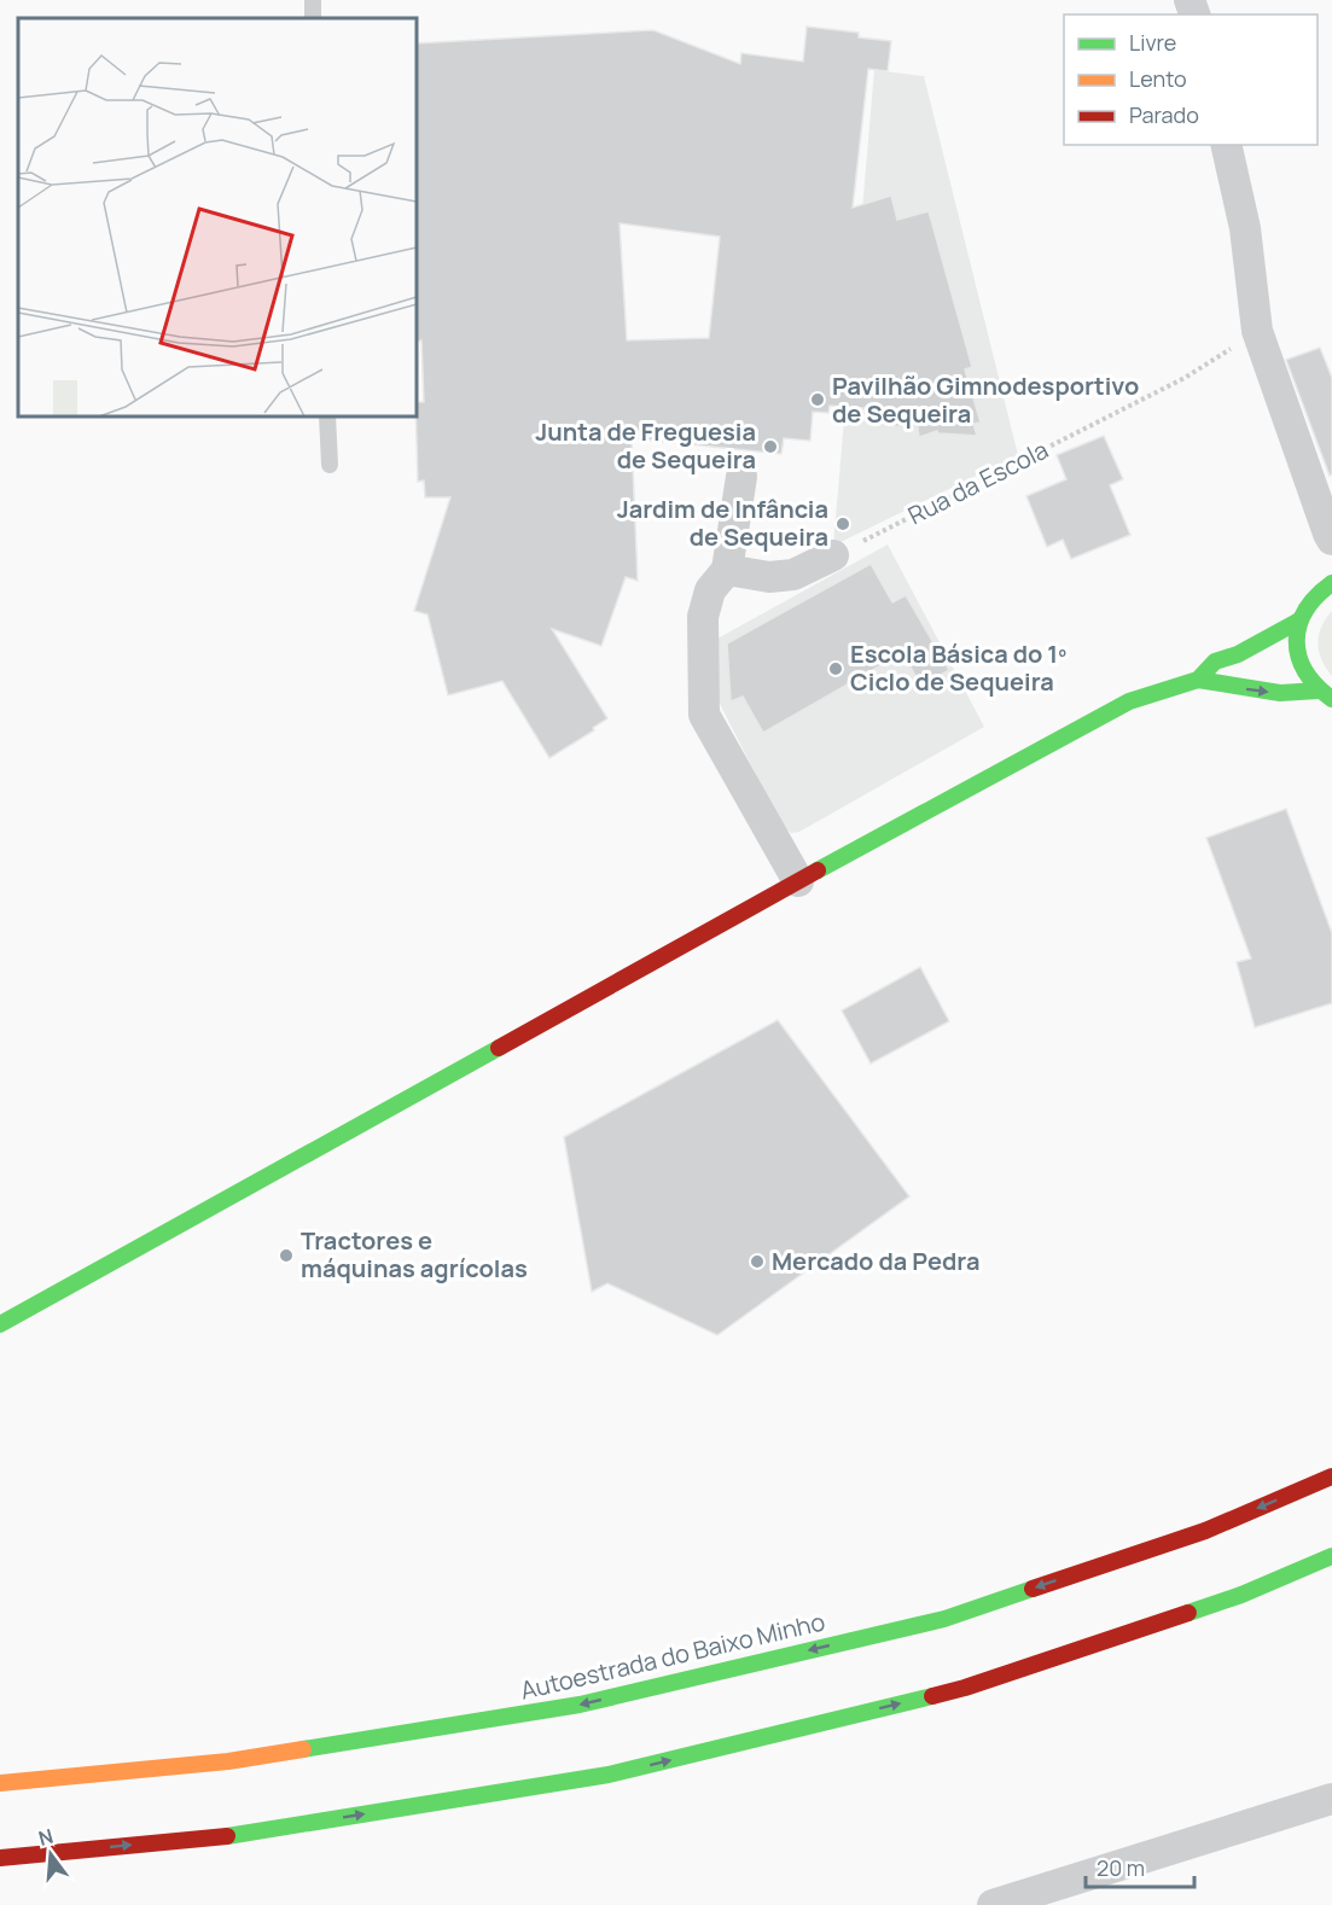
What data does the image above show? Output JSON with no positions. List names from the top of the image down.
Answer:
{
  "streets": {
    "main road": ["Autoestrada do Baixo Minho"],
    "path": ["Rua da Escola"]
  },
  "places": [
    "Pavilhão Gimnodesportivo de Sequeira",
    "Junta de Freguesia de Sequeira",
    "Jardim de Infância de Sequeira",
    "Escola Básica do 1º Ciclo de Sequeira",
    "Tractores e máquinas agrícolas",
    "Mercado da Pedra"
  ],
  "legend": ["Livre", "Lento", "Parado"],
  "scale_bar": "20 m",
  "north": "top"
}
